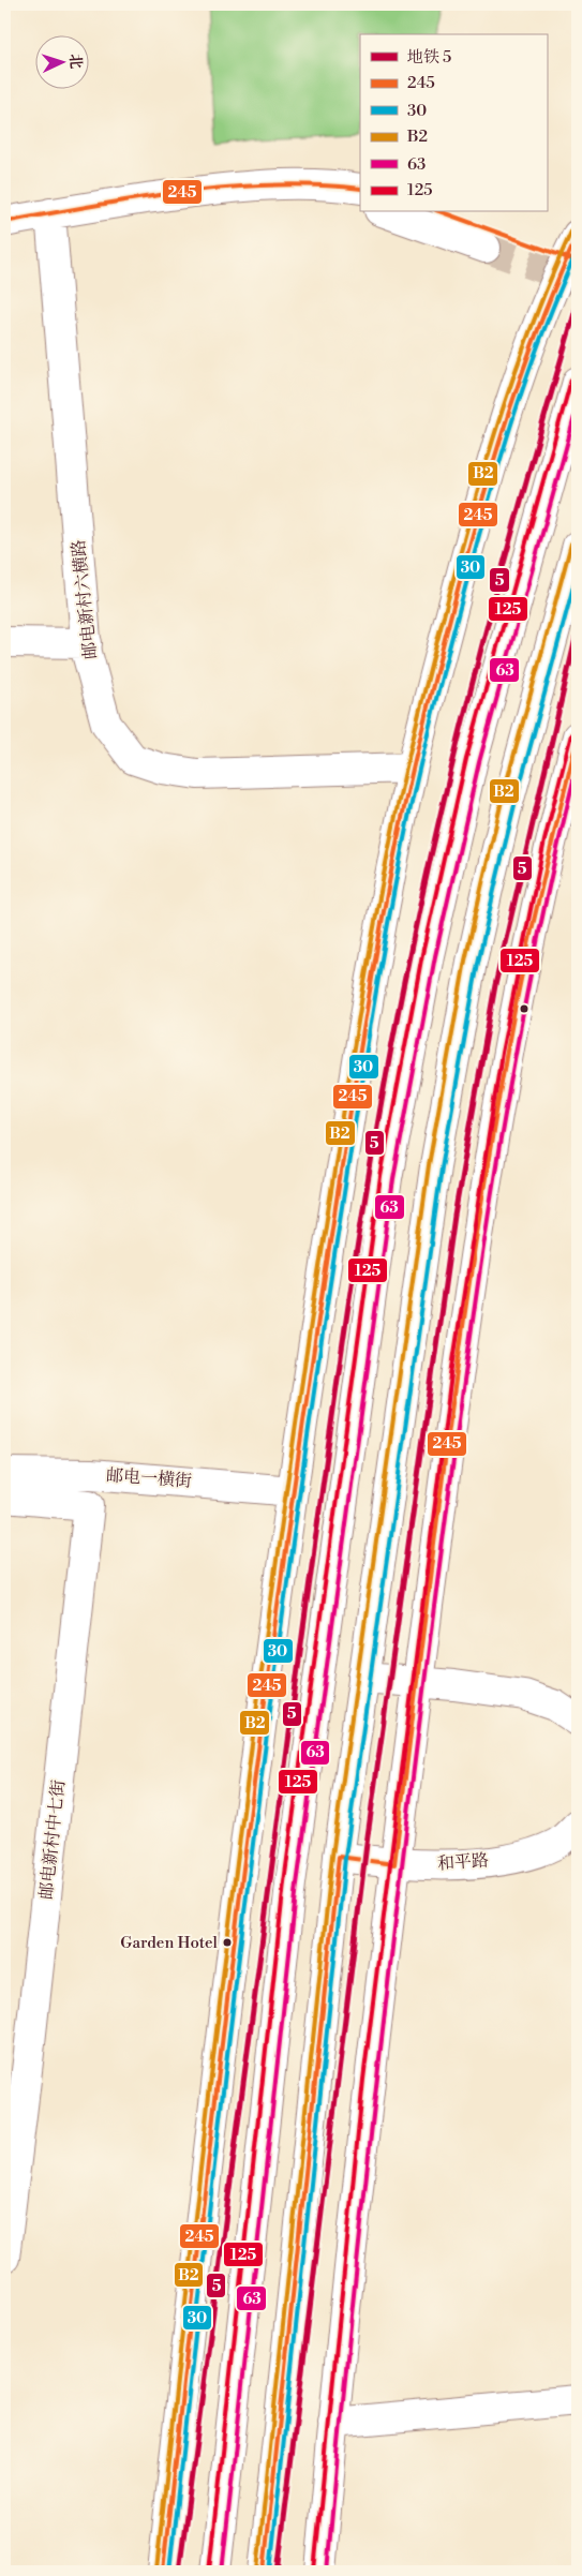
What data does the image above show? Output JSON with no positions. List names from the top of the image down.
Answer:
{
  "streets": {
    "main road": [
      "邮电新村六横路",
      "邮电一横街",
      "邮电新村中七街",
      "和平路"
    ]
  },
  "places": ["Garden Hotel"],
  "lines": [
    "transit line 245",
    "transit line B2",
    "transit line 30",
    "metro line 5",
    "transit line 125",
    "transit line 63"
  ],
  "legend": [
    "地铁 5",
    "245",
    "30",
    "B2",
    "63",
    "125"
  ],
  "north": "right"
}
